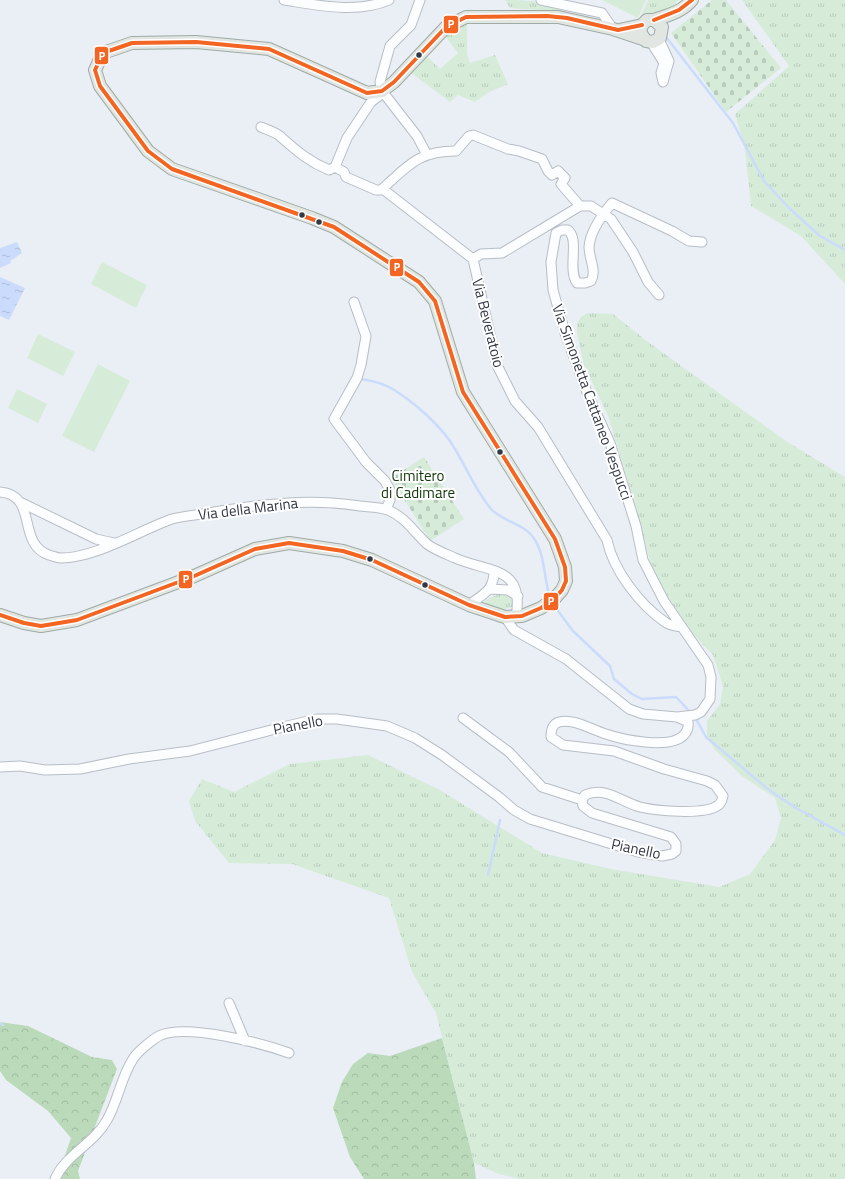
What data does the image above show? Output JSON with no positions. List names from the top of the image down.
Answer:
{
  "streets": {
    "street": [
      "Via Beveratoio",
      "Via Simonetta Cattaneo Vespucci",
      "Via della Marina",
      "Pianello"
    ]
  },
  "crossings": [
    ["Via Beveratoio", "Via Simonetta Cattaneo Vespucci"]
  ],
  "parks": ["Cimitero di Cadimare"],
  "lines": ["transit line P"]
}
